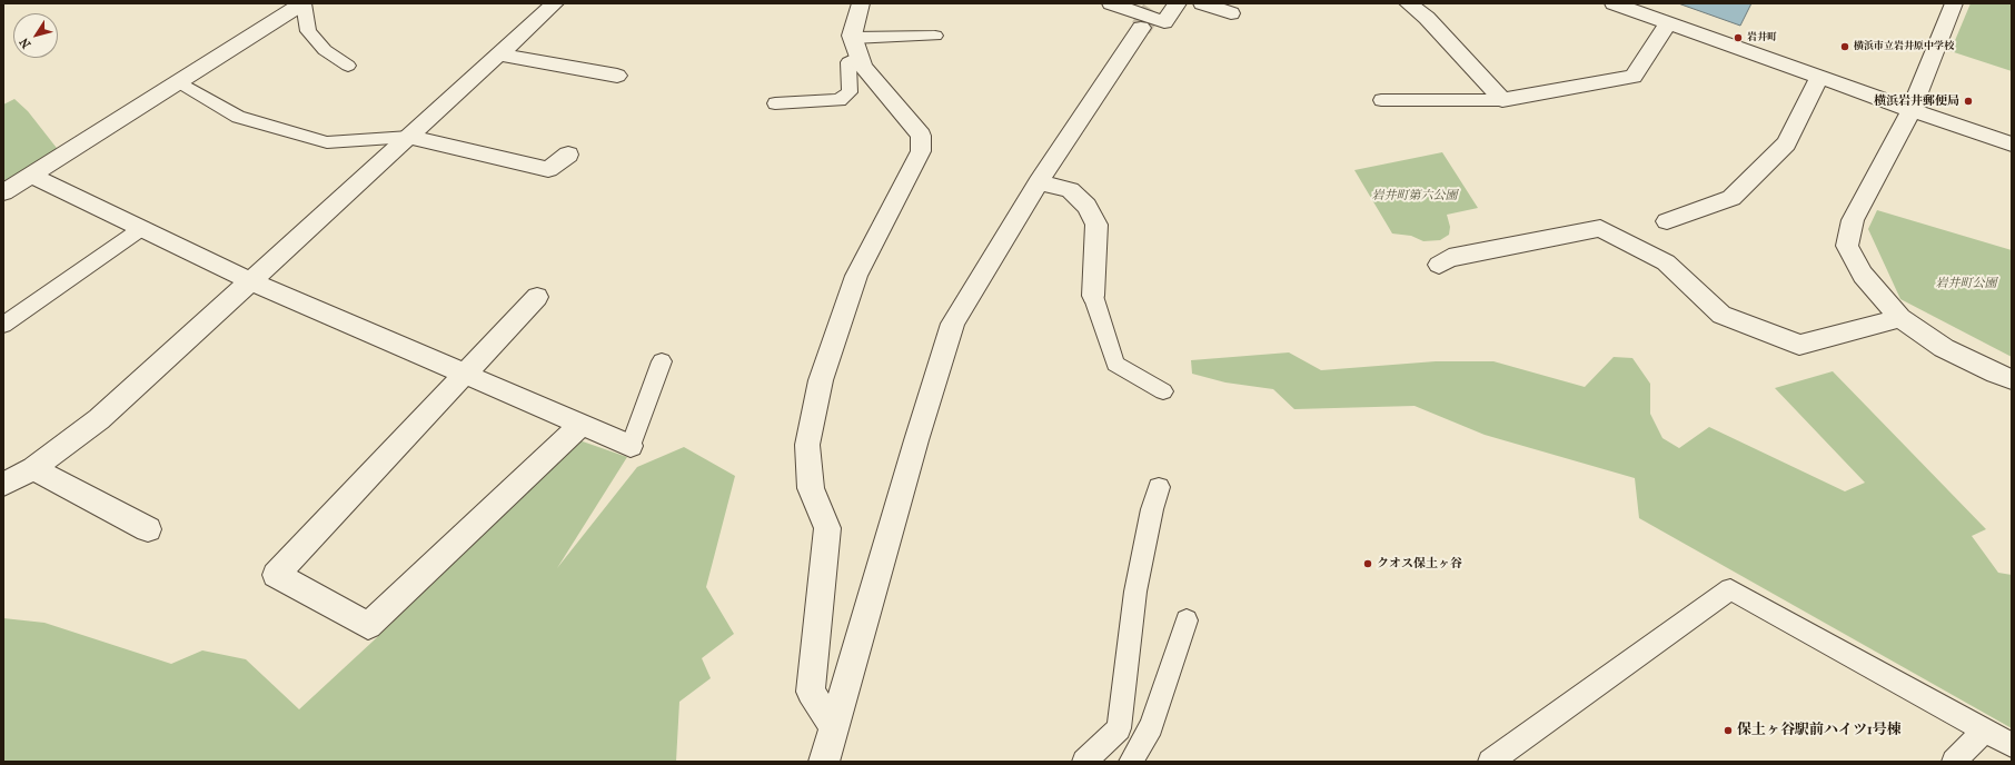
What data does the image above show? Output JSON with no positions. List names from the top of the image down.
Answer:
{
  "parks": ["岩井町第六公園", "岩井町公園"],
  "places": [
    "岩井町",
    "横浜市立岩井原中学校",
    "横浜岩井郵便局",
    "クオス保土ヶ谷",
    "保土ヶ谷駅前ハイツ1号棟"
  ],
  "north": "bottom left"
}
